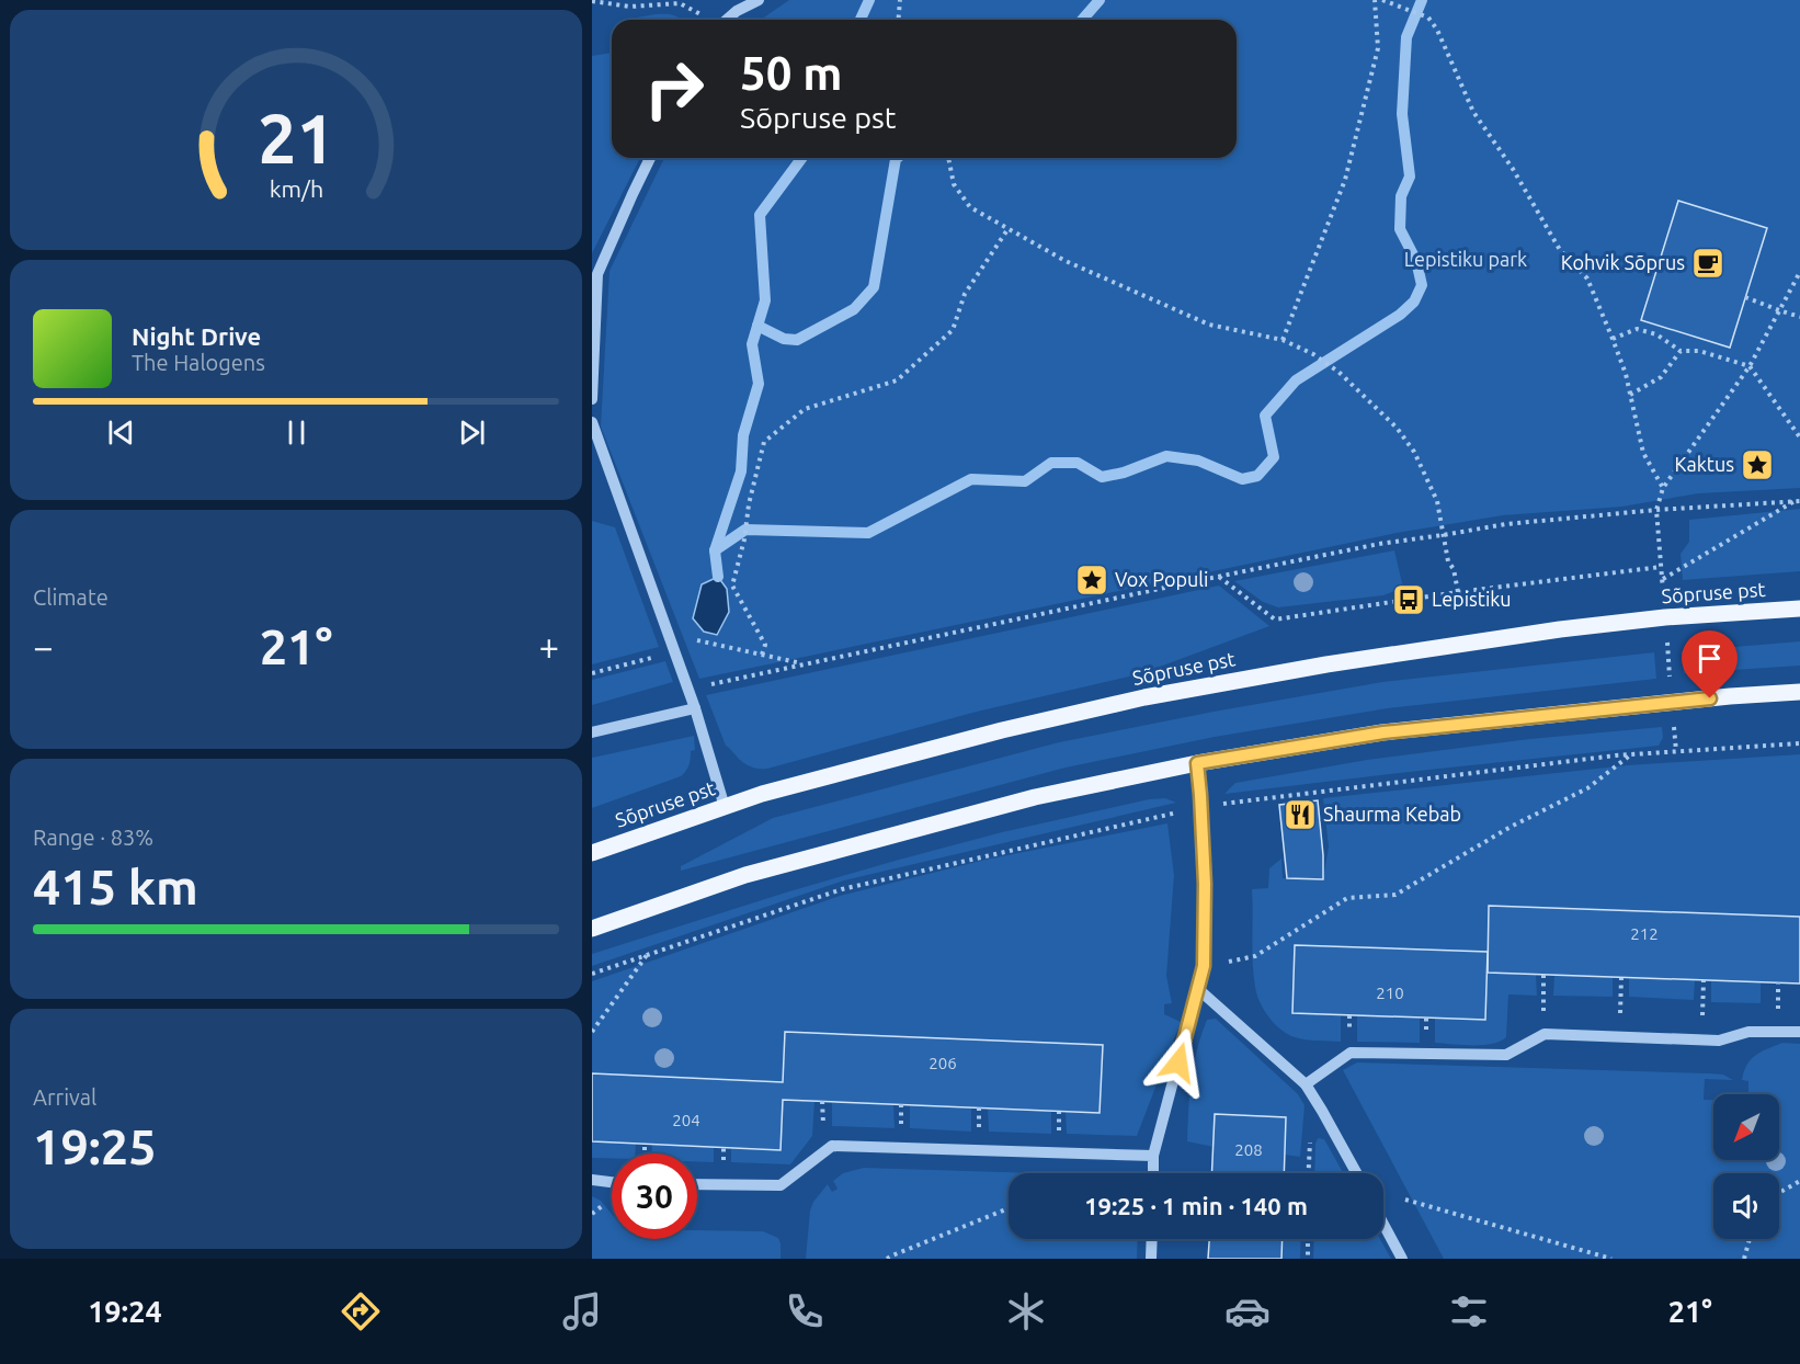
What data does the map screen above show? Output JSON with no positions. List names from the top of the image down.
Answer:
{
  "streets": {
    "main road": ["Sõpruse pst"]
  },
  "parks": ["Lepistiku park"],
  "places": {
    "cafe": ["Kohvik Sõprus"],
    "place": ["Kaktus", "Vox Populi"],
    "bus stop": ["Lepistiku"],
    "restaurant": ["Shaurma Kebab"]
  },
  "house_numbers": [
    "212",
    "210",
    "206",
    "204",
    "208"
  ],
  "north": "bottom left",
  "page": {
    "turn": ["50 m", "Sõpruse pst"],
    "song": ["Night Drive", "The Halogens"],
    "tile": [
      "Climate",
      ["Range · 83%", "415 km"],
      ["Arrival", "19:25"]
    ],
    "heat": ["−", "21°", "+"],
    "limit": "30",
    "trip": "19:25 · 1 min · 140 m",
    "tabs": ["19:24", "21°"],
    "gauge": ["21", "km/h"]
  }
}
